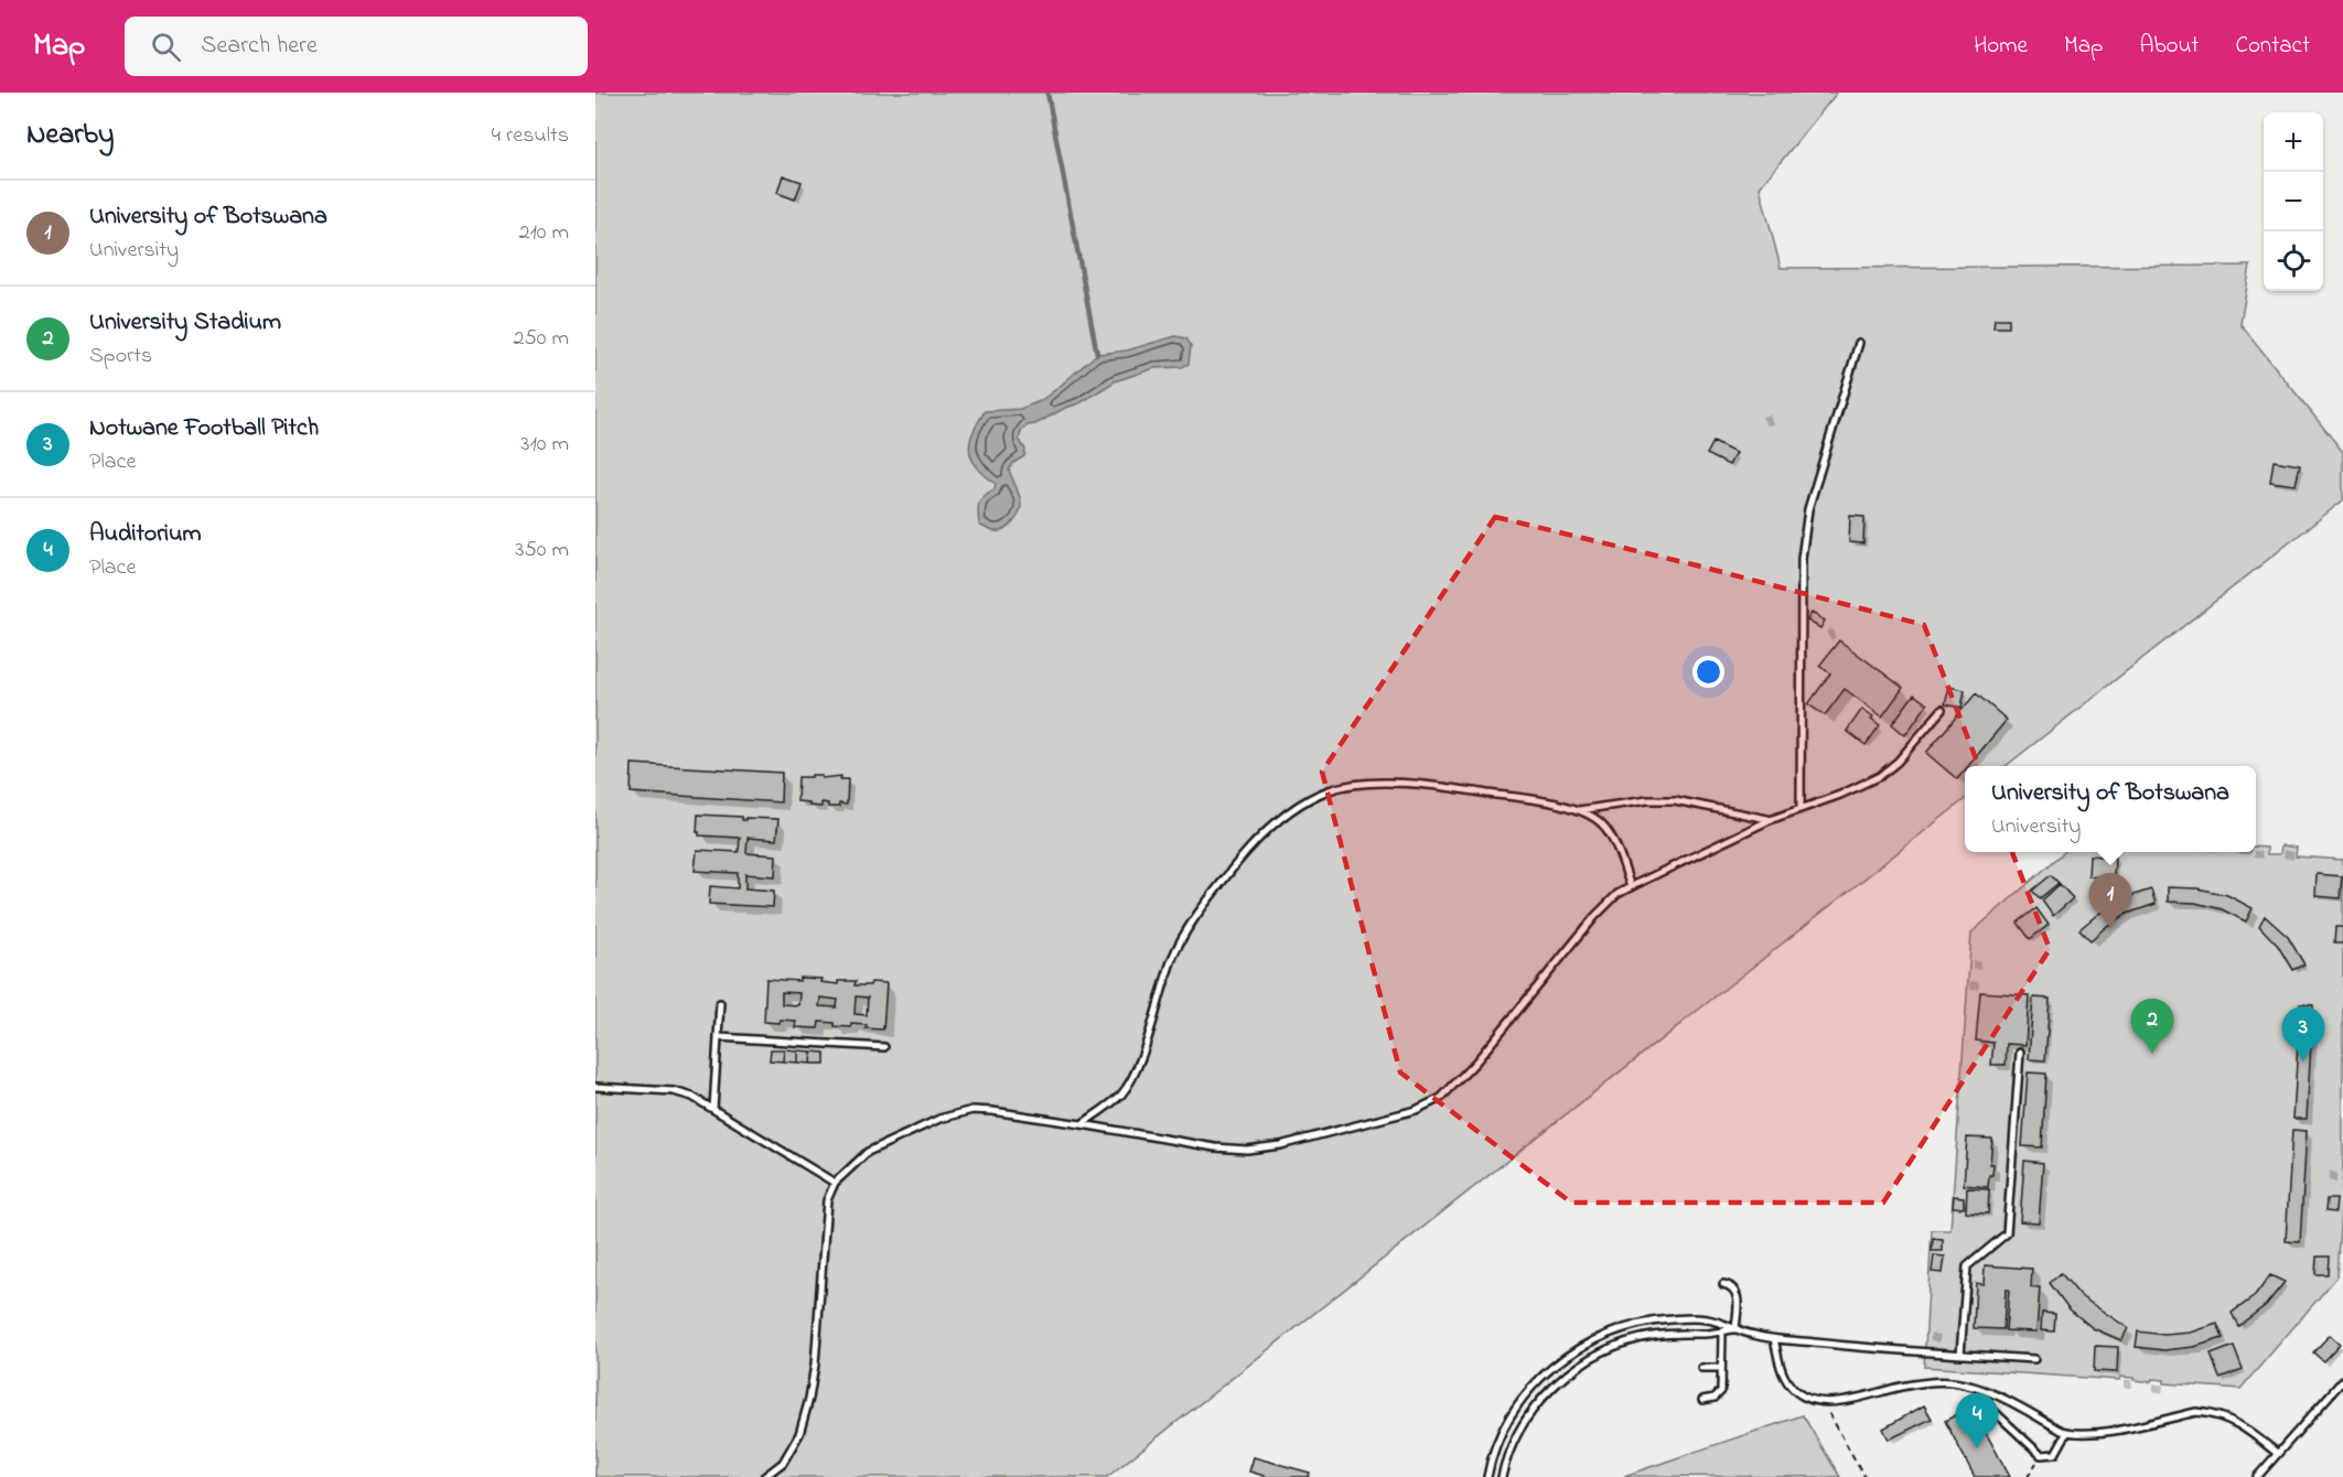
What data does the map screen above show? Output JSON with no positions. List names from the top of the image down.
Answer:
{
  "page": {
    "header": "Map",
    "search": "Search here",
    "nav": [
      "Home",
      "Map",
      "About",
      "Contact"
    ],
    "heading": ["Nearby", "4 results"],
    "map_buttons": ["+", "−"],
    "list": [
      {
        "mark": "1",
        "name": "University of Botswana",
        "note": "University",
        "value": "210 m"
      },
      {
        "mark": "2",
        "name": "University Stadium",
        "note": "Sports",
        "value": "250 m"
      },
      {
        "mark": "3",
        "name": "Notwane Football Pitch",
        "note": "Place",
        "value": "310 m"
      },
      {
        "mark": "4",
        "name": "Auditorium",
        "note": "Place",
        "value": "350 m"
      }
    ],
    "popup": ["University of Botswana", "University"],
    "pins": [
      "1",
      "2",
      "3",
      "4"
    ]
  }
}
